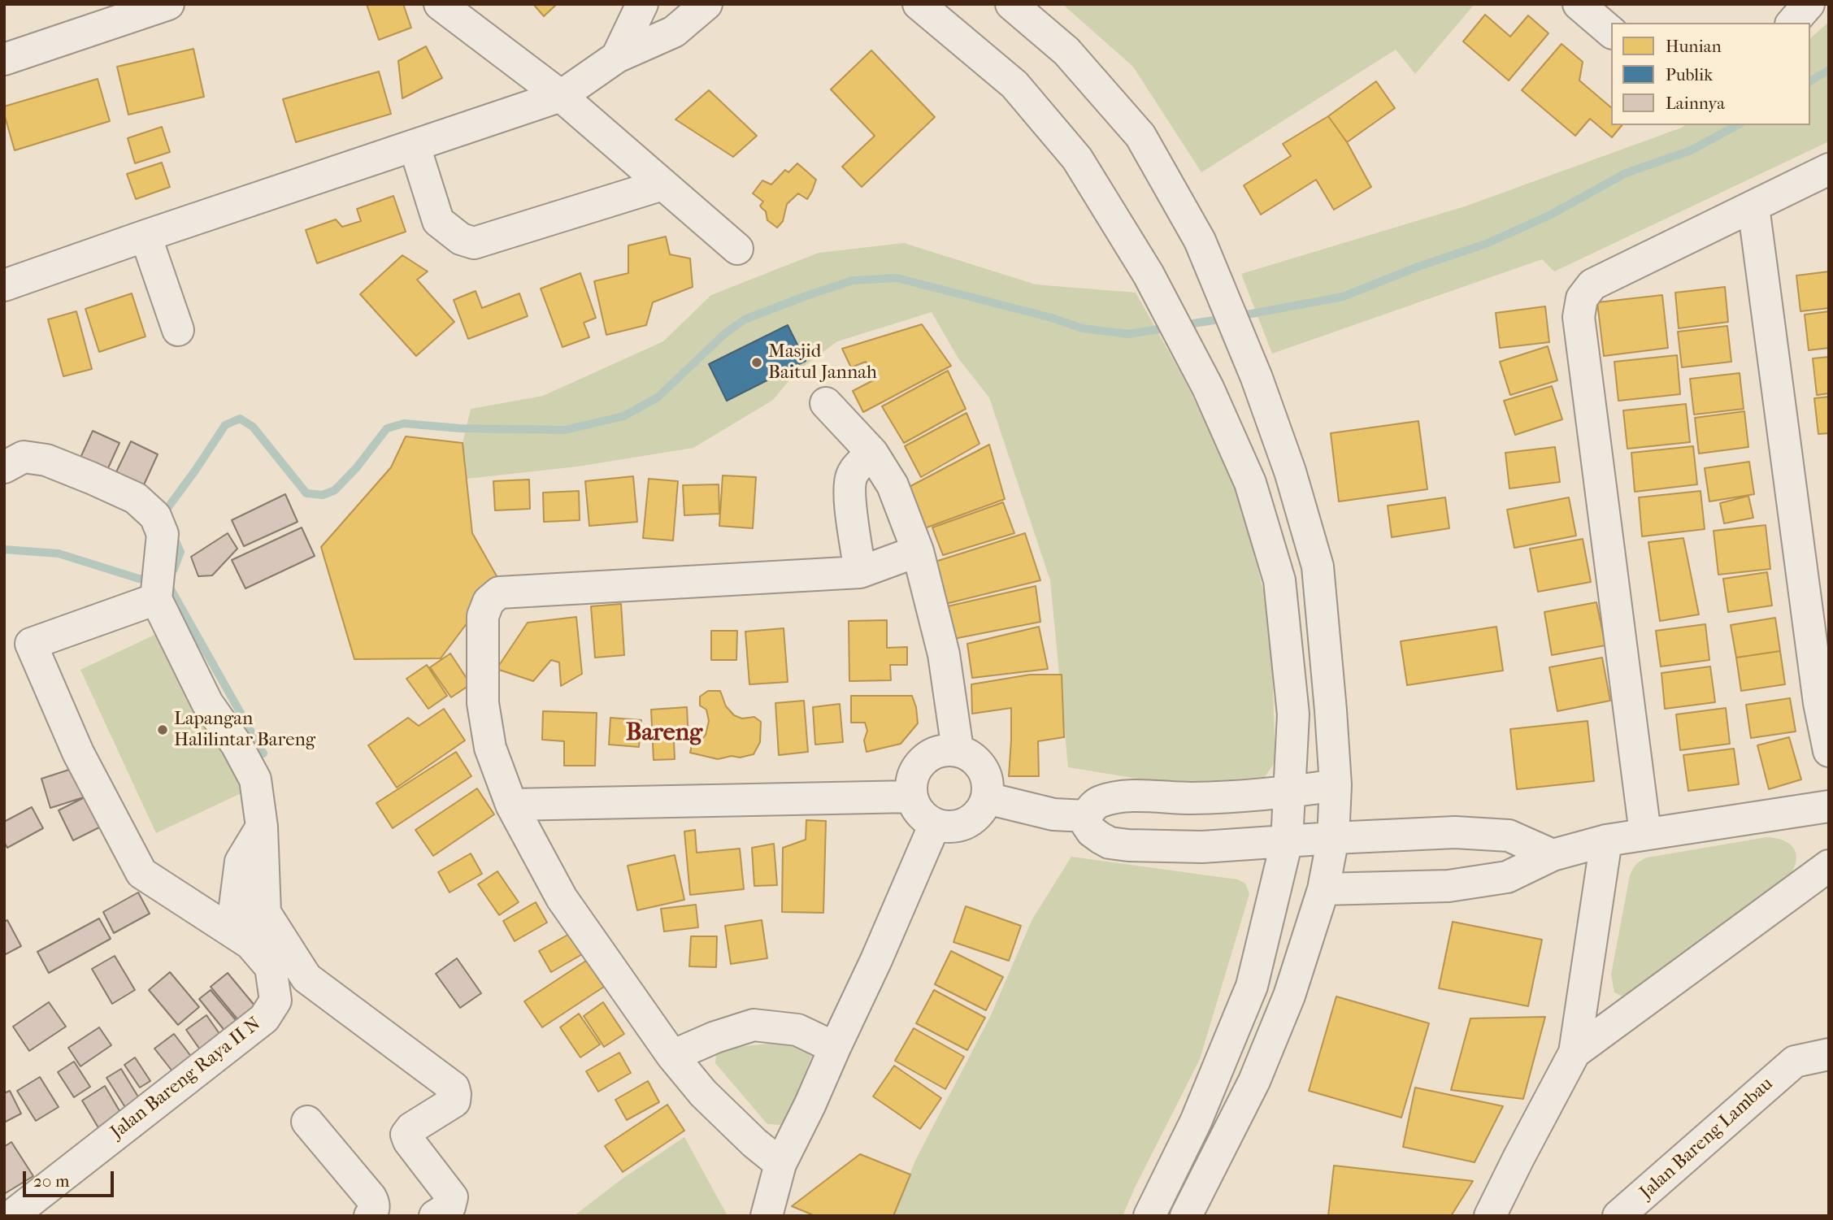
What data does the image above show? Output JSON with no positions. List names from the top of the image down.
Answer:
{
  "streets": {
    "street": ["Jalan Bareng Raya II N", "Jalan Bareng Lambau"]
  },
  "districts": ["Bareng"],
  "places": ["Masjid Baitul Jannah", "Lapangan Halilintar Bareng"],
  "legend": ["Hunian", "Publik", "Lainnya"],
  "scale_bar": "20 m"
}
